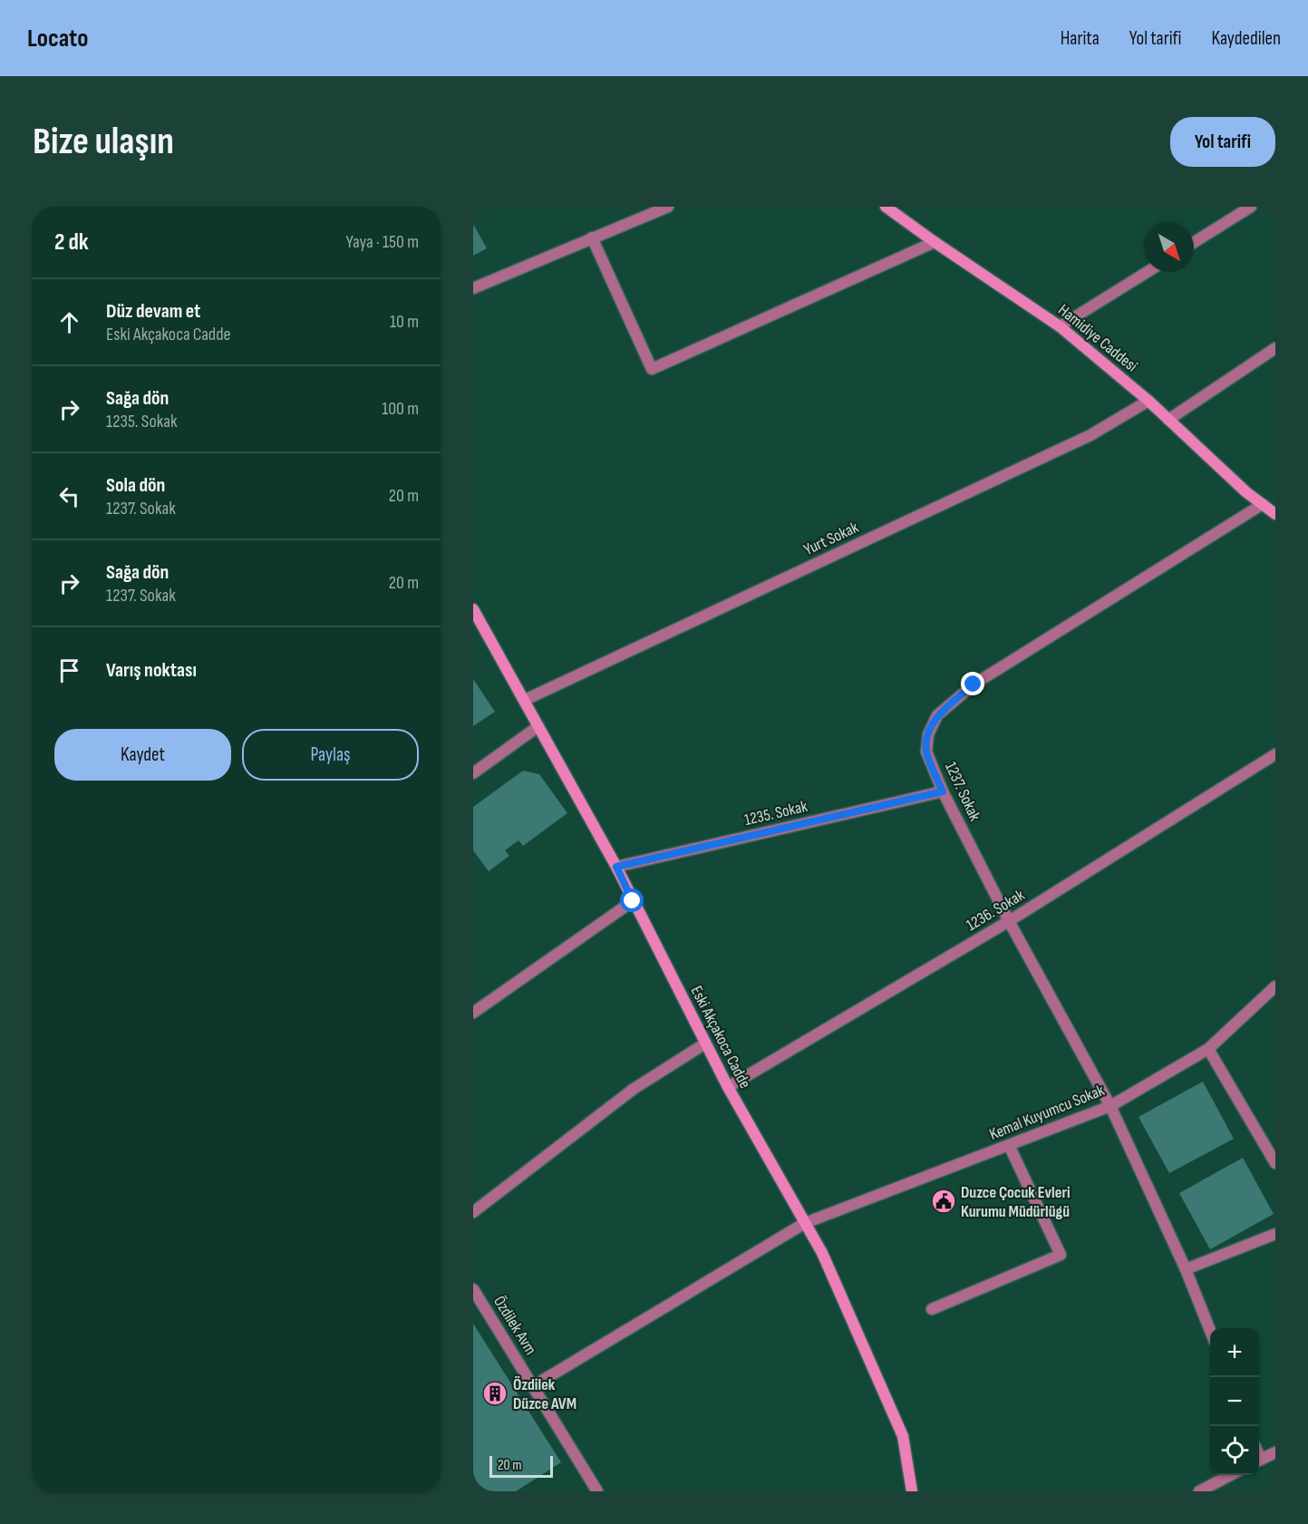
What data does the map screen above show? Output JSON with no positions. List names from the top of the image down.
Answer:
{
  "streets": {
    "street": [
      "Hamidiye Caddesi",
      "Yurt Sokak",
      "1237. Sokak",
      "1235. Sokak",
      "1236. Sokak",
      "Eski Akçakoca Cadde",
      "Kemal Kuyumcu Sokak",
      "Özdilek Avm"
    ]
  },
  "crossings": [
    ["Hamidiye Caddesi", "Yurt Sokak"],
    ["Hamidiye Caddesi", "1237. Sokak"],
    ["Yurt Sokak", "Eski Akçakoca Cadde"],
    ["1237. Sokak", "1235. Sokak"],
    ["1237. Sokak", "1236. Sokak"],
    ["1237. Sokak", "Kemal Kuyumcu Sokak"],
    ["1235. Sokak", "Eski Akçakoca Cadde"],
    ["1236. Sokak", "Eski Akçakoca Cadde"],
    ["Eski Akçakoca Cadde", "Kemal Kuyumcu Sokak"],
    ["Kemal Kuyumcu Sokak", "Özdilek Avm"]
  ],
  "places": {
    "public building": ["Duzce Çocuk Evleri Kurumu Müdürlügü"],
    "building": ["Özdilek Düzce AVM"]
  },
  "scale_bar": "20 m",
  "north": "bottom right",
  "page": {
    "header": "Locato",
    "nav": ["Harita", "Yol tarifi", "Kaydedilen"],
    "buttons": [
      "Yol tarifi",
      ["Kaydet", "Paylaş"]
    ],
    "title": "Bize ulaşın",
    "heading": ["2 dk", "Yaya · 150 m"],
    "list": [
      ["Düz devam et", "Eski Akçakoca Cadde", "10 m"],
      ["Sağa dön", "1235. Sokak", "100 m"],
      ["Sola dön", "1237. Sokak", "20 m"],
      ["Sağa dön", "1237. Sokak", "20 m"],
      "Varış noktası"
    ],
    "map_buttons": ["+", "−"],
    "scale": "20 m"
  }
}
